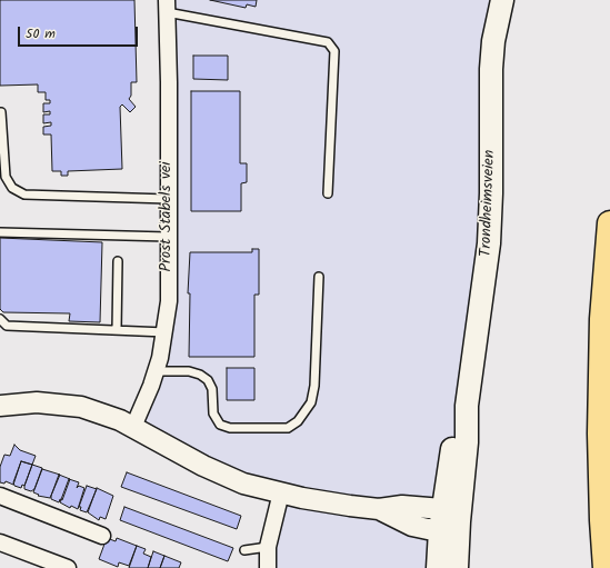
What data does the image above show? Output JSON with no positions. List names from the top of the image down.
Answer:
{
  "streets": {
    "main road": ["Trondheimsveien"],
    "street": ["Prost Stabels vei"]
  },
  "scale_bar": "50 m"
}
